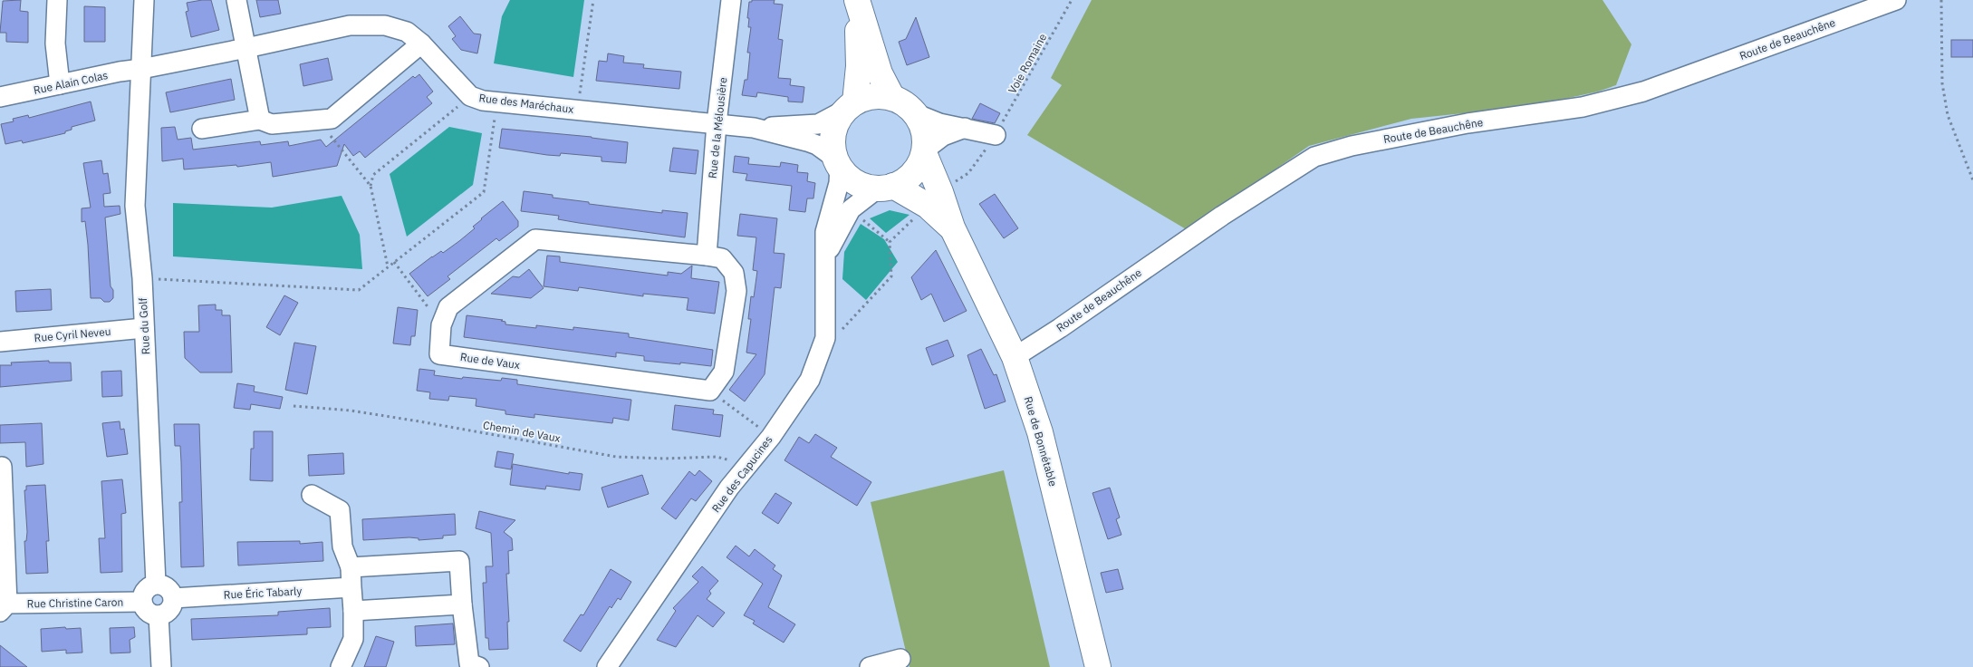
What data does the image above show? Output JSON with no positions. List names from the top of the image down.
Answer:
{
  "streets": {
    "main road": ["Rue de Bonnétable"],
    "street": [
      "Route de Beauchêne",
      "Rue Alain Colas",
      "Rue des Maréchaux",
      "Rue de la Mélousière",
      "Rue du Golf",
      "Rue Cyril Neveu",
      "Rue de Vaux",
      "Rue des Capucines",
      "Rue Éric Tabarly",
      "Rue Christine Caron"
    ],
    "path": ["Voie Romaine", "Chemin de Vaux"]
  },
  "crossings": [
    ["Route de Beauchêne", "Rue de Bonnétable"],
    ["Voie Romaine", "Rue de Bonnétable"],
    ["Rue Alain Colas", "Rue des Maréchaux"],
    ["Rue Alain Colas", "Rue du Golf"],
    ["Rue des Maréchaux", "Rue de la Mélousière"],
    ["Rue des Maréchaux", "Rue du Golf"],
    ["Rue des Maréchaux", "Rue de Bonnétable"],
    ["Rue des Maréchaux", "Rue des Capucines"],
    ["Rue de la Mélousière", "Rue de Vaux"],
    ["Rue du Golf", "Rue Cyril Neveu"],
    ["Rue du Golf", "Rue Éric Tabarly"],
    ["Rue du Golf", "Rue Christine Caron"],
    ["Chemin de Vaux", "Rue des Capucines"],
    ["Rue de Bonnétable", "Rue des Capucines"],
    ["Rue Éric Tabarly", "Rue Christine Caron"]
  ]
}
